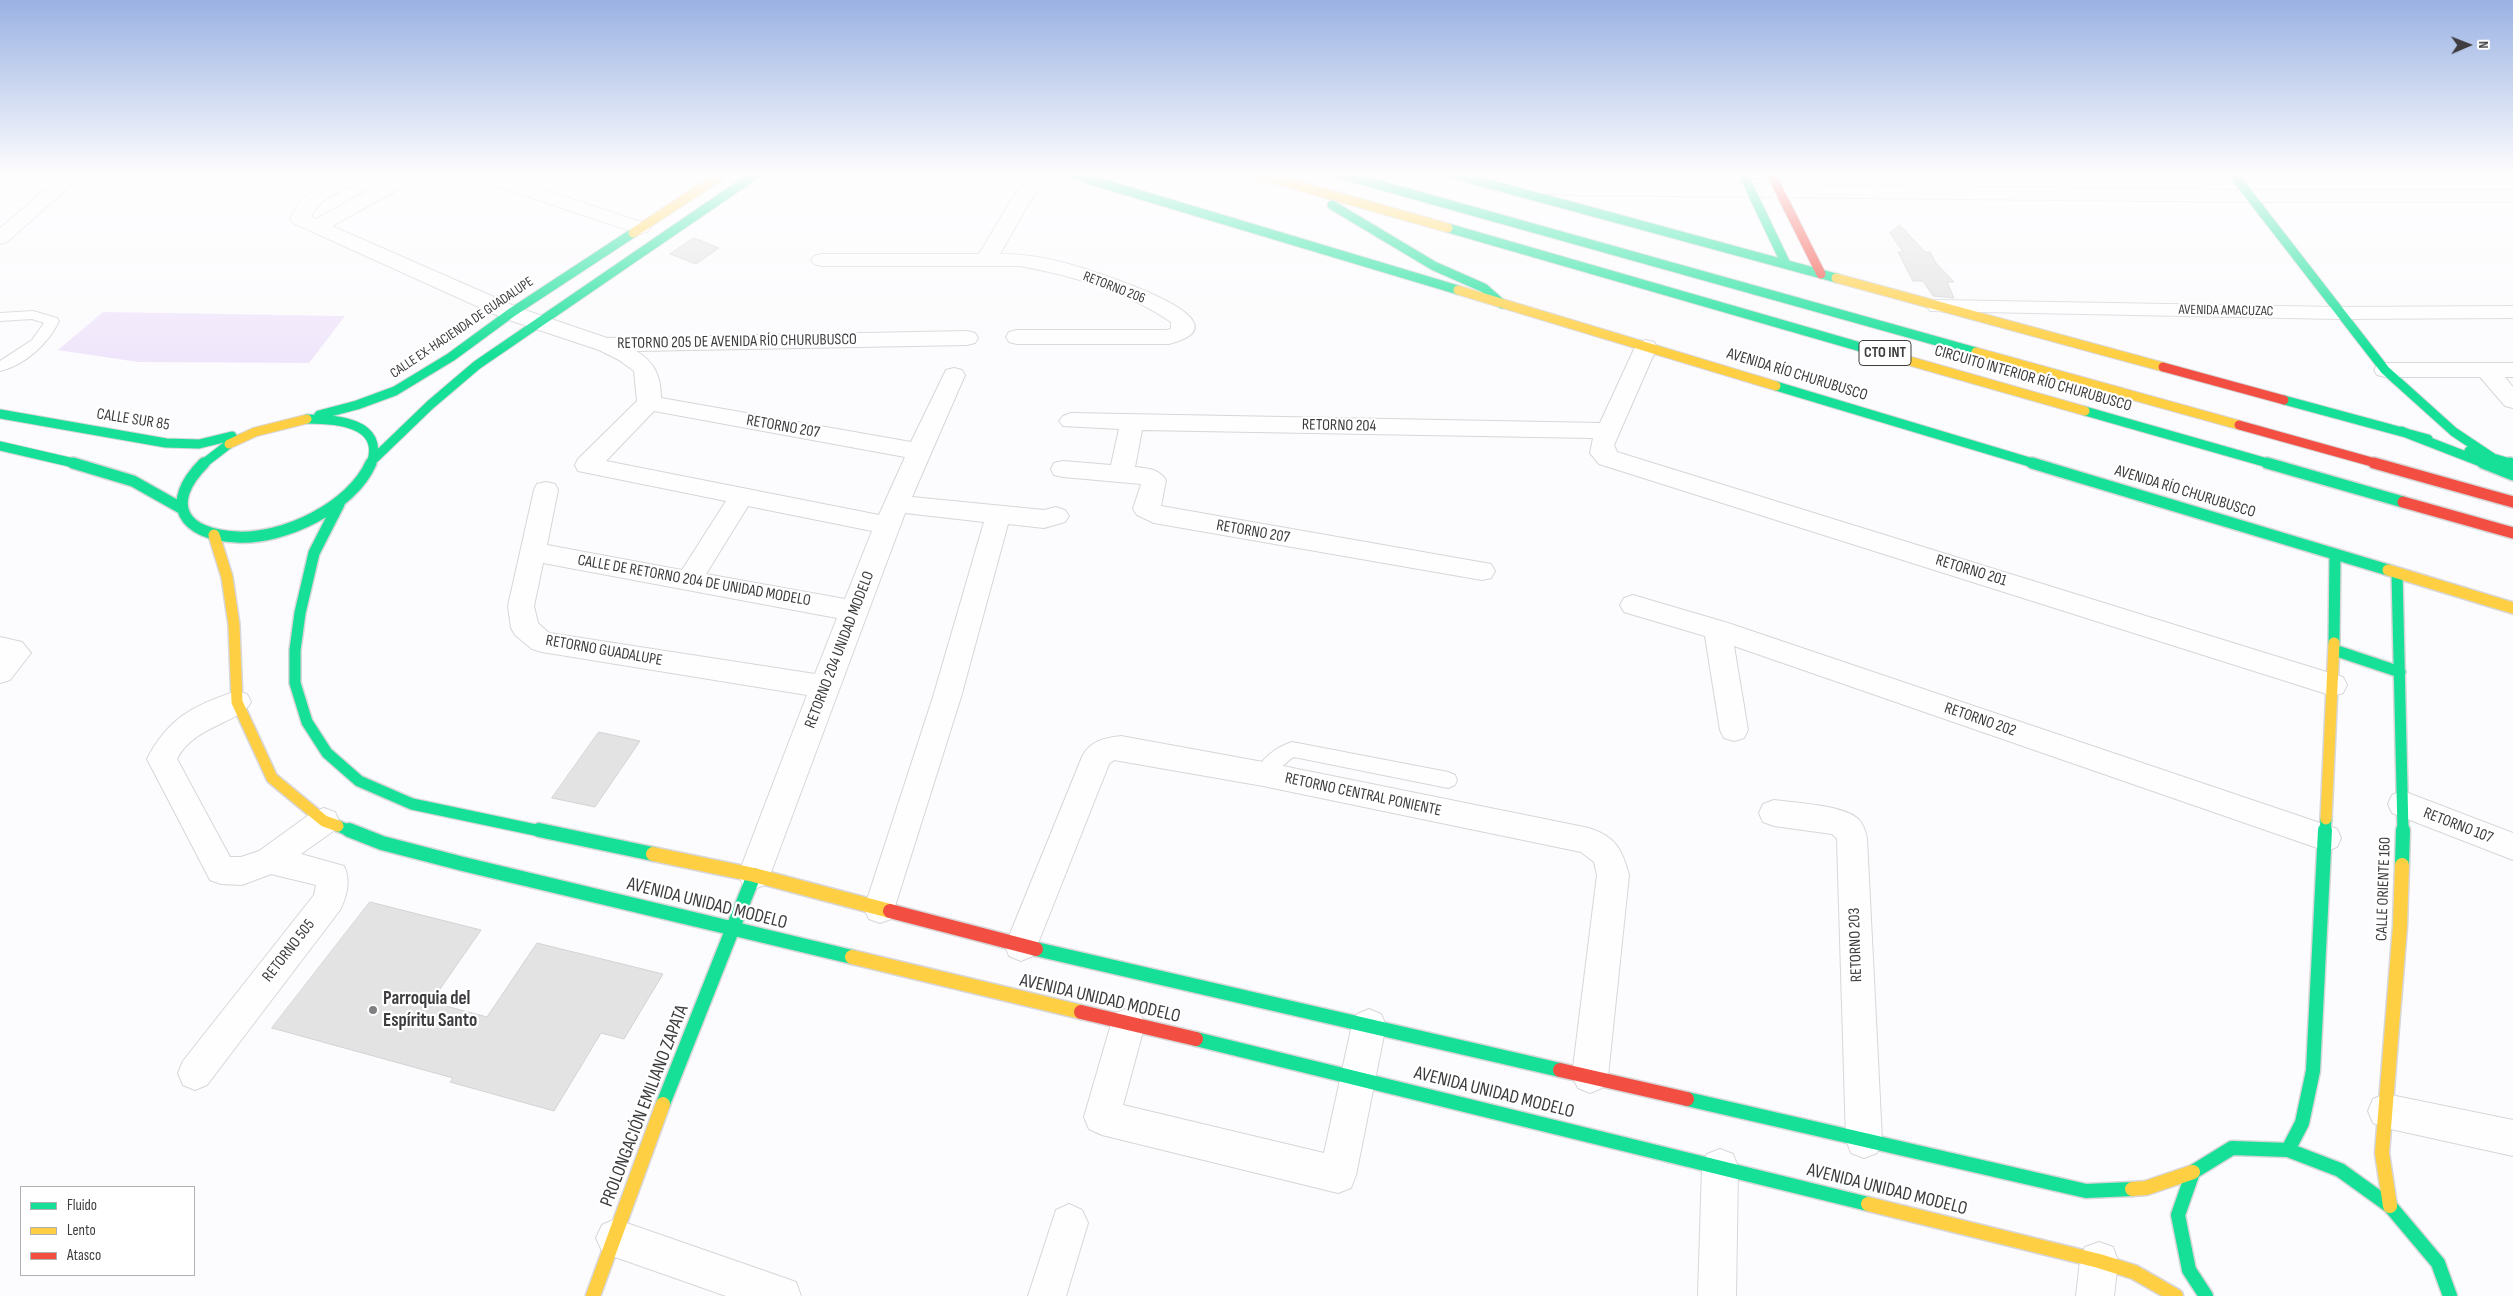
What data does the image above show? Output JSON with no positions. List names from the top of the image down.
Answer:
{
  "streets": {
    "main road": [
      "CALLE EX-HACIENDA DE GUADALUPE",
      "CTO INT",
      "AVENIDA RÍO CHURUBUSCO",
      "CIRCUITO INTERIOR RÍO CHURUBUSCO",
      "CALLE SUR 85",
      "RETORNO 204 UNIDAD MODELO",
      "CALLE ORIENTE 160",
      "AVENIDA UNIDAD MODELO",
      "PROLONGACIÓN EMILIANO ZAPATA"
    ],
    "street": [
      "RETORNO 206",
      "AVENIDA AMACUZAC",
      "RETORNO 205 DE AVENIDA RÍO CHURUBUSCO",
      "RETORNO 204",
      "RETORNO 207",
      "RETORNO 201",
      "CALLE DE RETORNO 204 DE UNIDAD MODELO",
      "RETORNO GUADALUPE",
      "RETORNO 202",
      "RETORNO CENTRAL PONIENTE",
      "RETORNO 107",
      "RETORNO 203",
      "RETORNO 505"
    ]
  },
  "crossings": [
    ["CALLE EX-HACIENDA DE GUADALUPE", "RETORNO 205 DE AVENIDA RÍO CHURUBUSCO"],
    ["AVENIDA RÍO CHURUBUSCO", "CALLE ORIENTE 160"],
    ["RETORNO 204", "RETORNO 201"],
    ["RETORNO 207", "RETORNO 204 UNIDAD MODELO"],
    ["CALLE DE RETORNO 204 DE UNIDAD MODELO", "RETORNO 204 UNIDAD MODELO"],
    ["CALLE DE RETORNO 204 DE UNIDAD MODELO", "RETORNO GUADALUPE"],
    ["RETORNO 204 UNIDAD MODELO", "RETORNO GUADALUPE"],
    ["RETORNO 204 UNIDAD MODELO", "AVENIDA UNIDAD MODELO"],
    ["RETORNO 204 UNIDAD MODELO", "PROLONGACIÓN EMILIANO ZAPATA"],
    ["RETORNO CENTRAL PONIENTE", "AVENIDA UNIDAD MODELO"],
    ["RETORNO 107", "CALLE ORIENTE 160"],
    ["CALLE ORIENTE 160", "AVENIDA UNIDAD MODELO"],
    ["AVENIDA UNIDAD MODELO", "RETORNO 203"],
    ["AVENIDA UNIDAD MODELO", "PROLONGACIÓN EMILIANO ZAPATA"]
  ],
  "places": ["Parroquia del Espíritu Santo"],
  "legend": ["Fluido", "Lento", "Atasco"],
  "north": "right"
}
